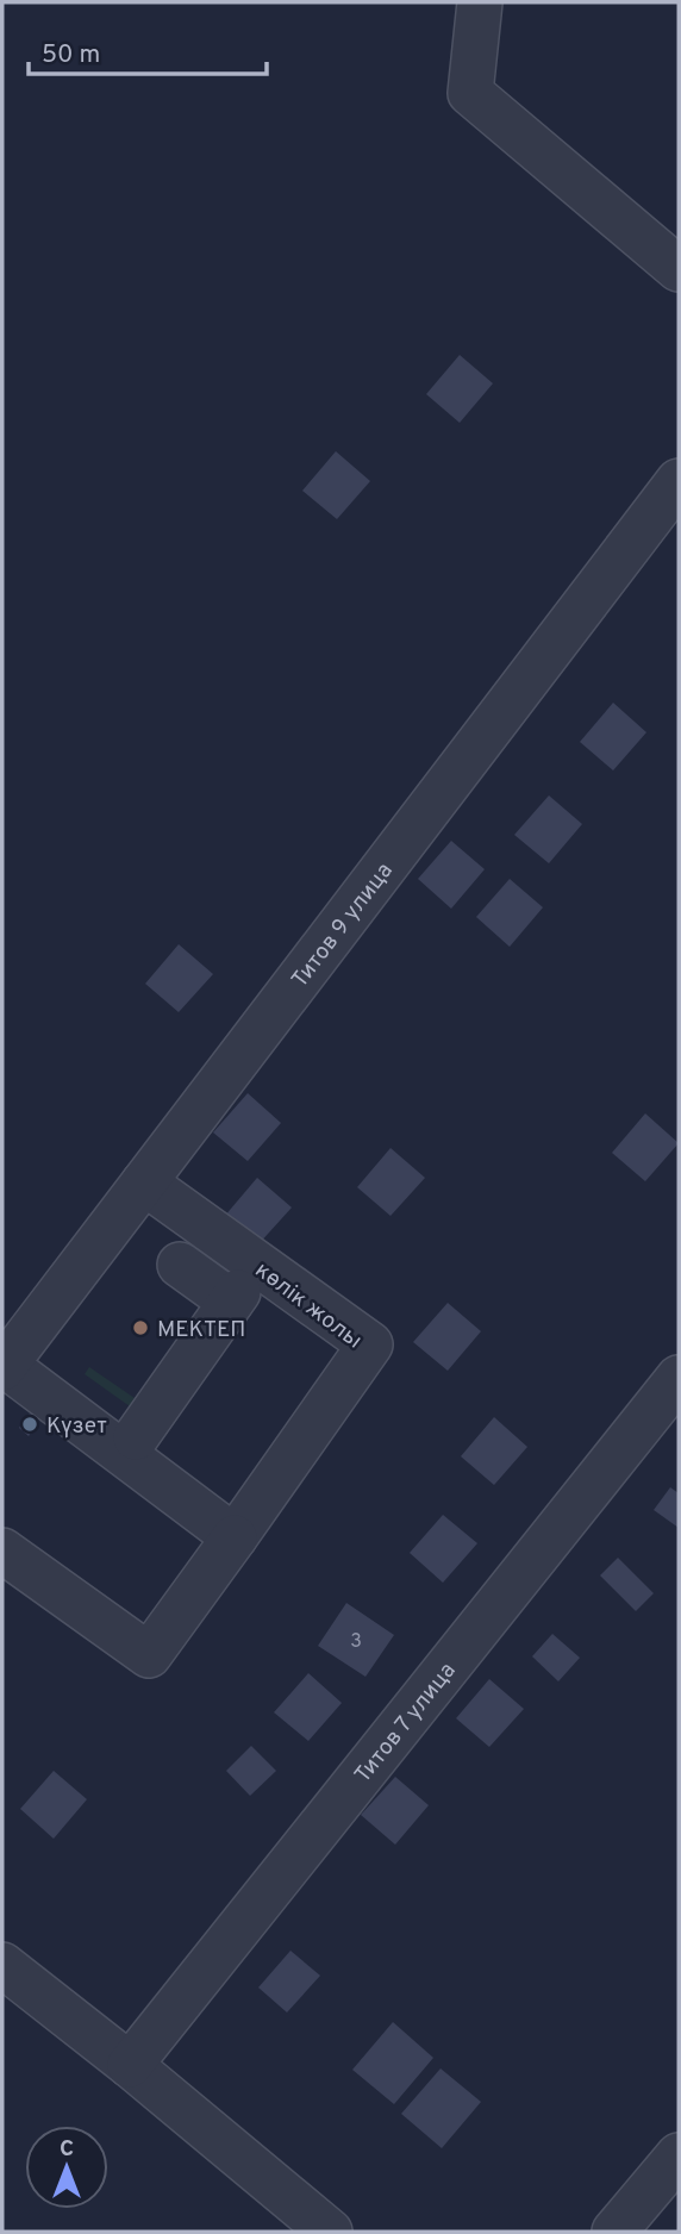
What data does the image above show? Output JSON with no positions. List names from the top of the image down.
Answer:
{
  "streets": {
    "street": ["Титов 9 улица", "көлік жолы", "Титов 7 улица"]
  },
  "crossings": [
    ["Титов 9 улица", "көлік жолы"]
  ],
  "places": ["МЕКТЕП", "Күзет"],
  "house_numbers": ["3"],
  "scale_bar": "50 m",
  "north": "top"
}
